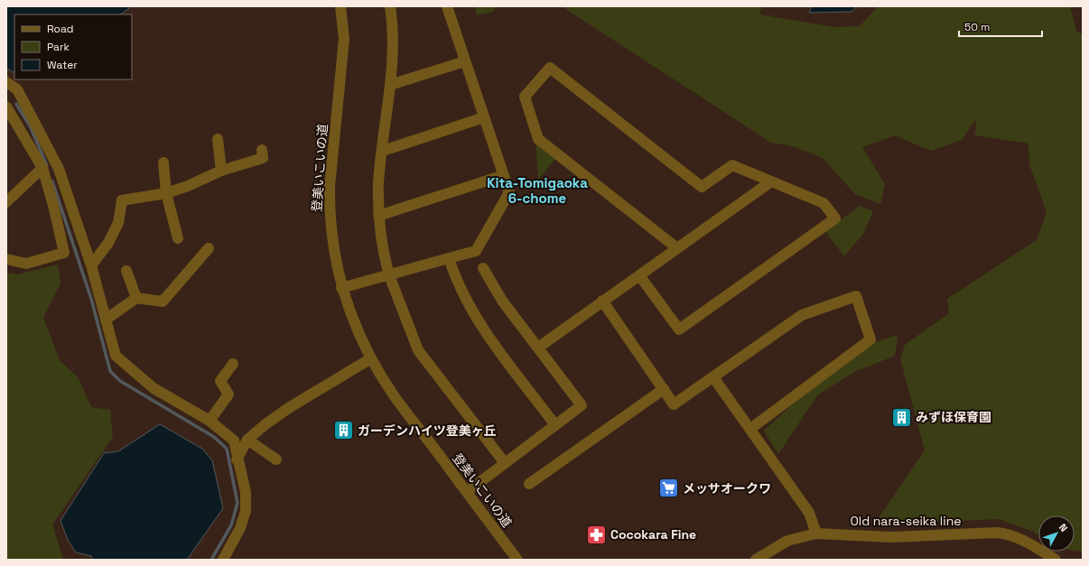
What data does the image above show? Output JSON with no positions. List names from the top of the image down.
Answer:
{
  "streets": {
    "street": ["登美いこいの道", "Old nara-seika line"]
  },
  "districts": ["Kita-Tomigaoka 6-chome"],
  "places": {
    "building": ["みずほ保育園", "ガーデンハイツ登美ヶ丘"],
    "supermarket": ["メッサオークワ"],
    "pharmacy": ["Cocokara Fine"]
  },
  "legend": ["Road", "Park", "Water"],
  "scale_bar": "50 m",
  "north": "top right"
}
